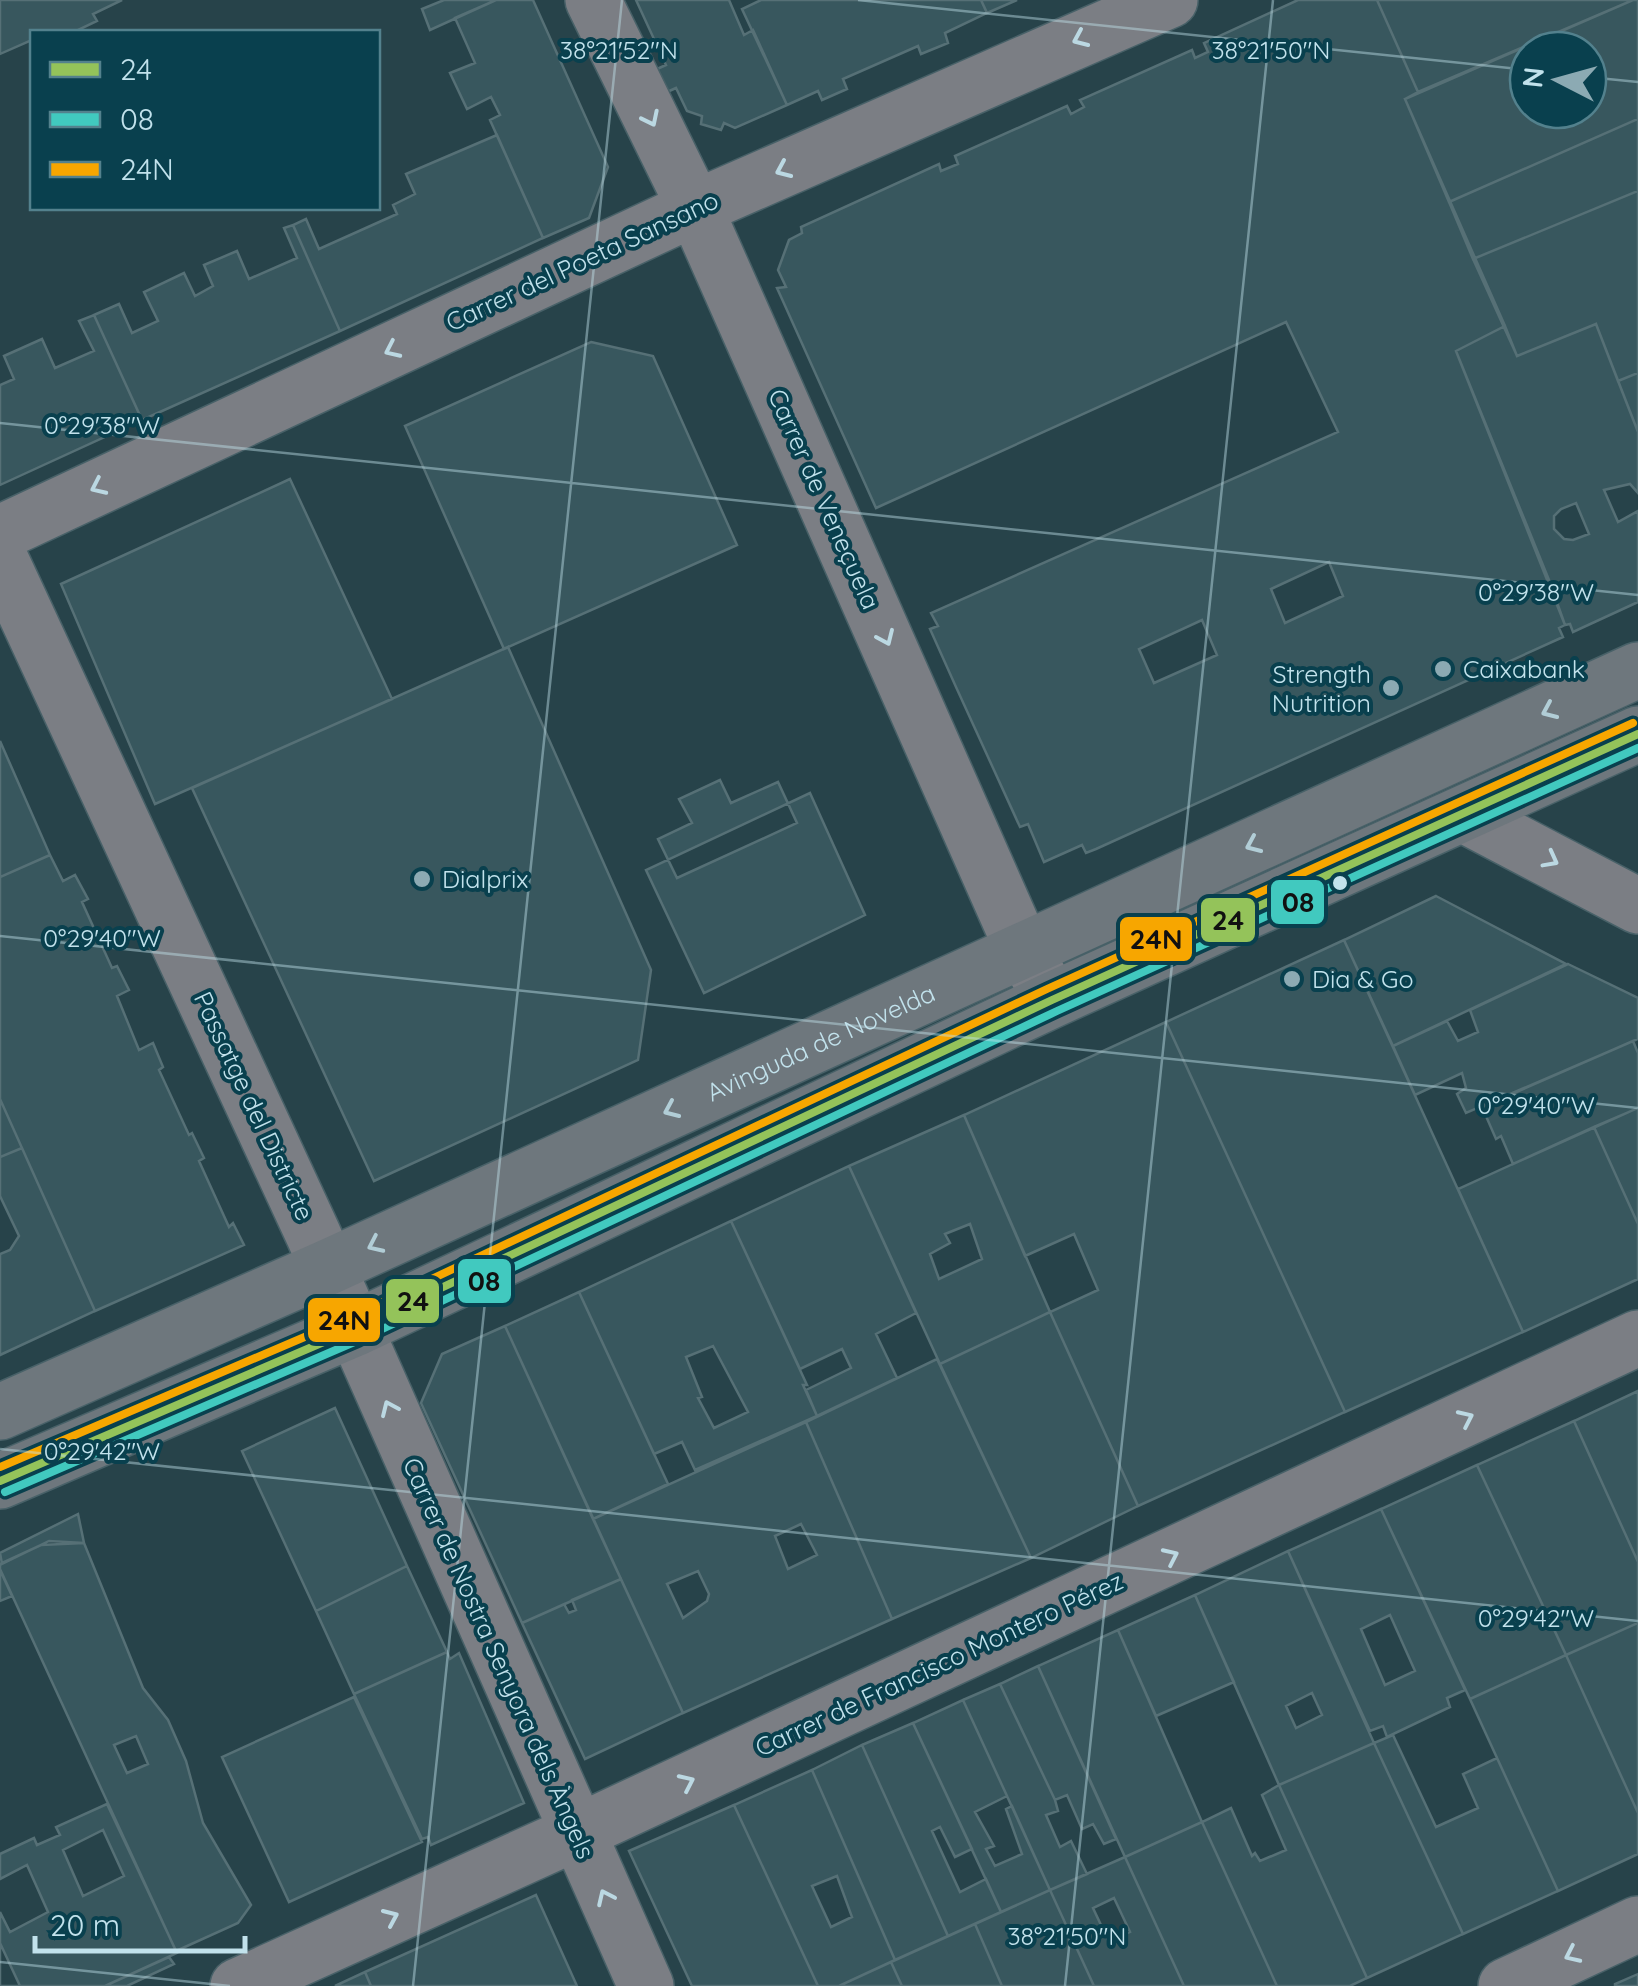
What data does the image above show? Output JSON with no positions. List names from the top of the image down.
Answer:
{
  "streets": {
    "main road": ["Avinguda de Novelda"],
    "street": [
      "Carrer del Poeta Sansano",
      "Carrer de Veneçuela",
      "Passatge del Districte",
      "Carrer de Nostra Senyora dels Àngels",
      "Carrer de Francisco Montero Pérez"
    ]
  },
  "crossings": [
    ["Carrer del Poeta Sansano", "Carrer de Veneçuela"],
    ["Carrer de Veneçuela", "Avinguda de Novelda"],
    ["Avinguda de Novelda", "Passatge del Districte"],
    ["Passatge del Districte", "Carrer de Nostra Senyora dels Àngels"],
    ["Carrer de Nostra Senyora dels Àngels", "Carrer de Francisco Montero Pérez"]
  ],
  "one_way": [
    "Carrer del Poeta Sansano",
    "Carrer de Veneçuela",
    "Carrer de Nostra Senyora dels Àngels",
    "Carrer de Francisco Montero Pérez"
  ],
  "places": [
    "Caixabank",
    "Strength Nutrition",
    "Dialprix",
    "Dia & Go"
  ],
  "lines": ["transit line 24N", "transit line 24", "transit line 08"],
  "legend": ["24", "08", "24N"],
  "scale_bar": "20 m",
  "north": "left",
  "coordinates": [
    "38°21'52\"N",
    "38°21'50\"N",
    "0°29'38\"W",
    "0°29'40\"W",
    "0°29'42\"W"
  ]
}
